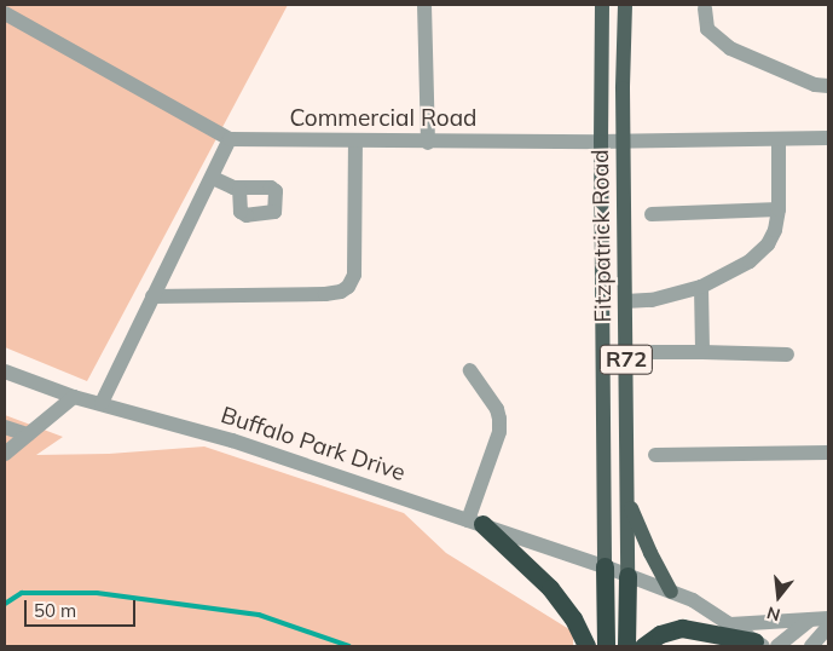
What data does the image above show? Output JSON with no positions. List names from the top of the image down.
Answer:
{
  "streets": {
    "highway": ["R72"],
    "main road": ["Fitzpatrick Road"],
    "street": ["Commercial Road", "Buffalo Park Drive"]
  },
  "crossings": [
    ["Commercial Road", "Fitzpatrick Road"],
    ["Fitzpatrick Road", "R72"],
    ["Fitzpatrick Road", "Buffalo Park Drive"],
    ["R72", "Buffalo Park Drive"]
  ],
  "scale_bar": "50 m",
  "north": "bottom"
}
